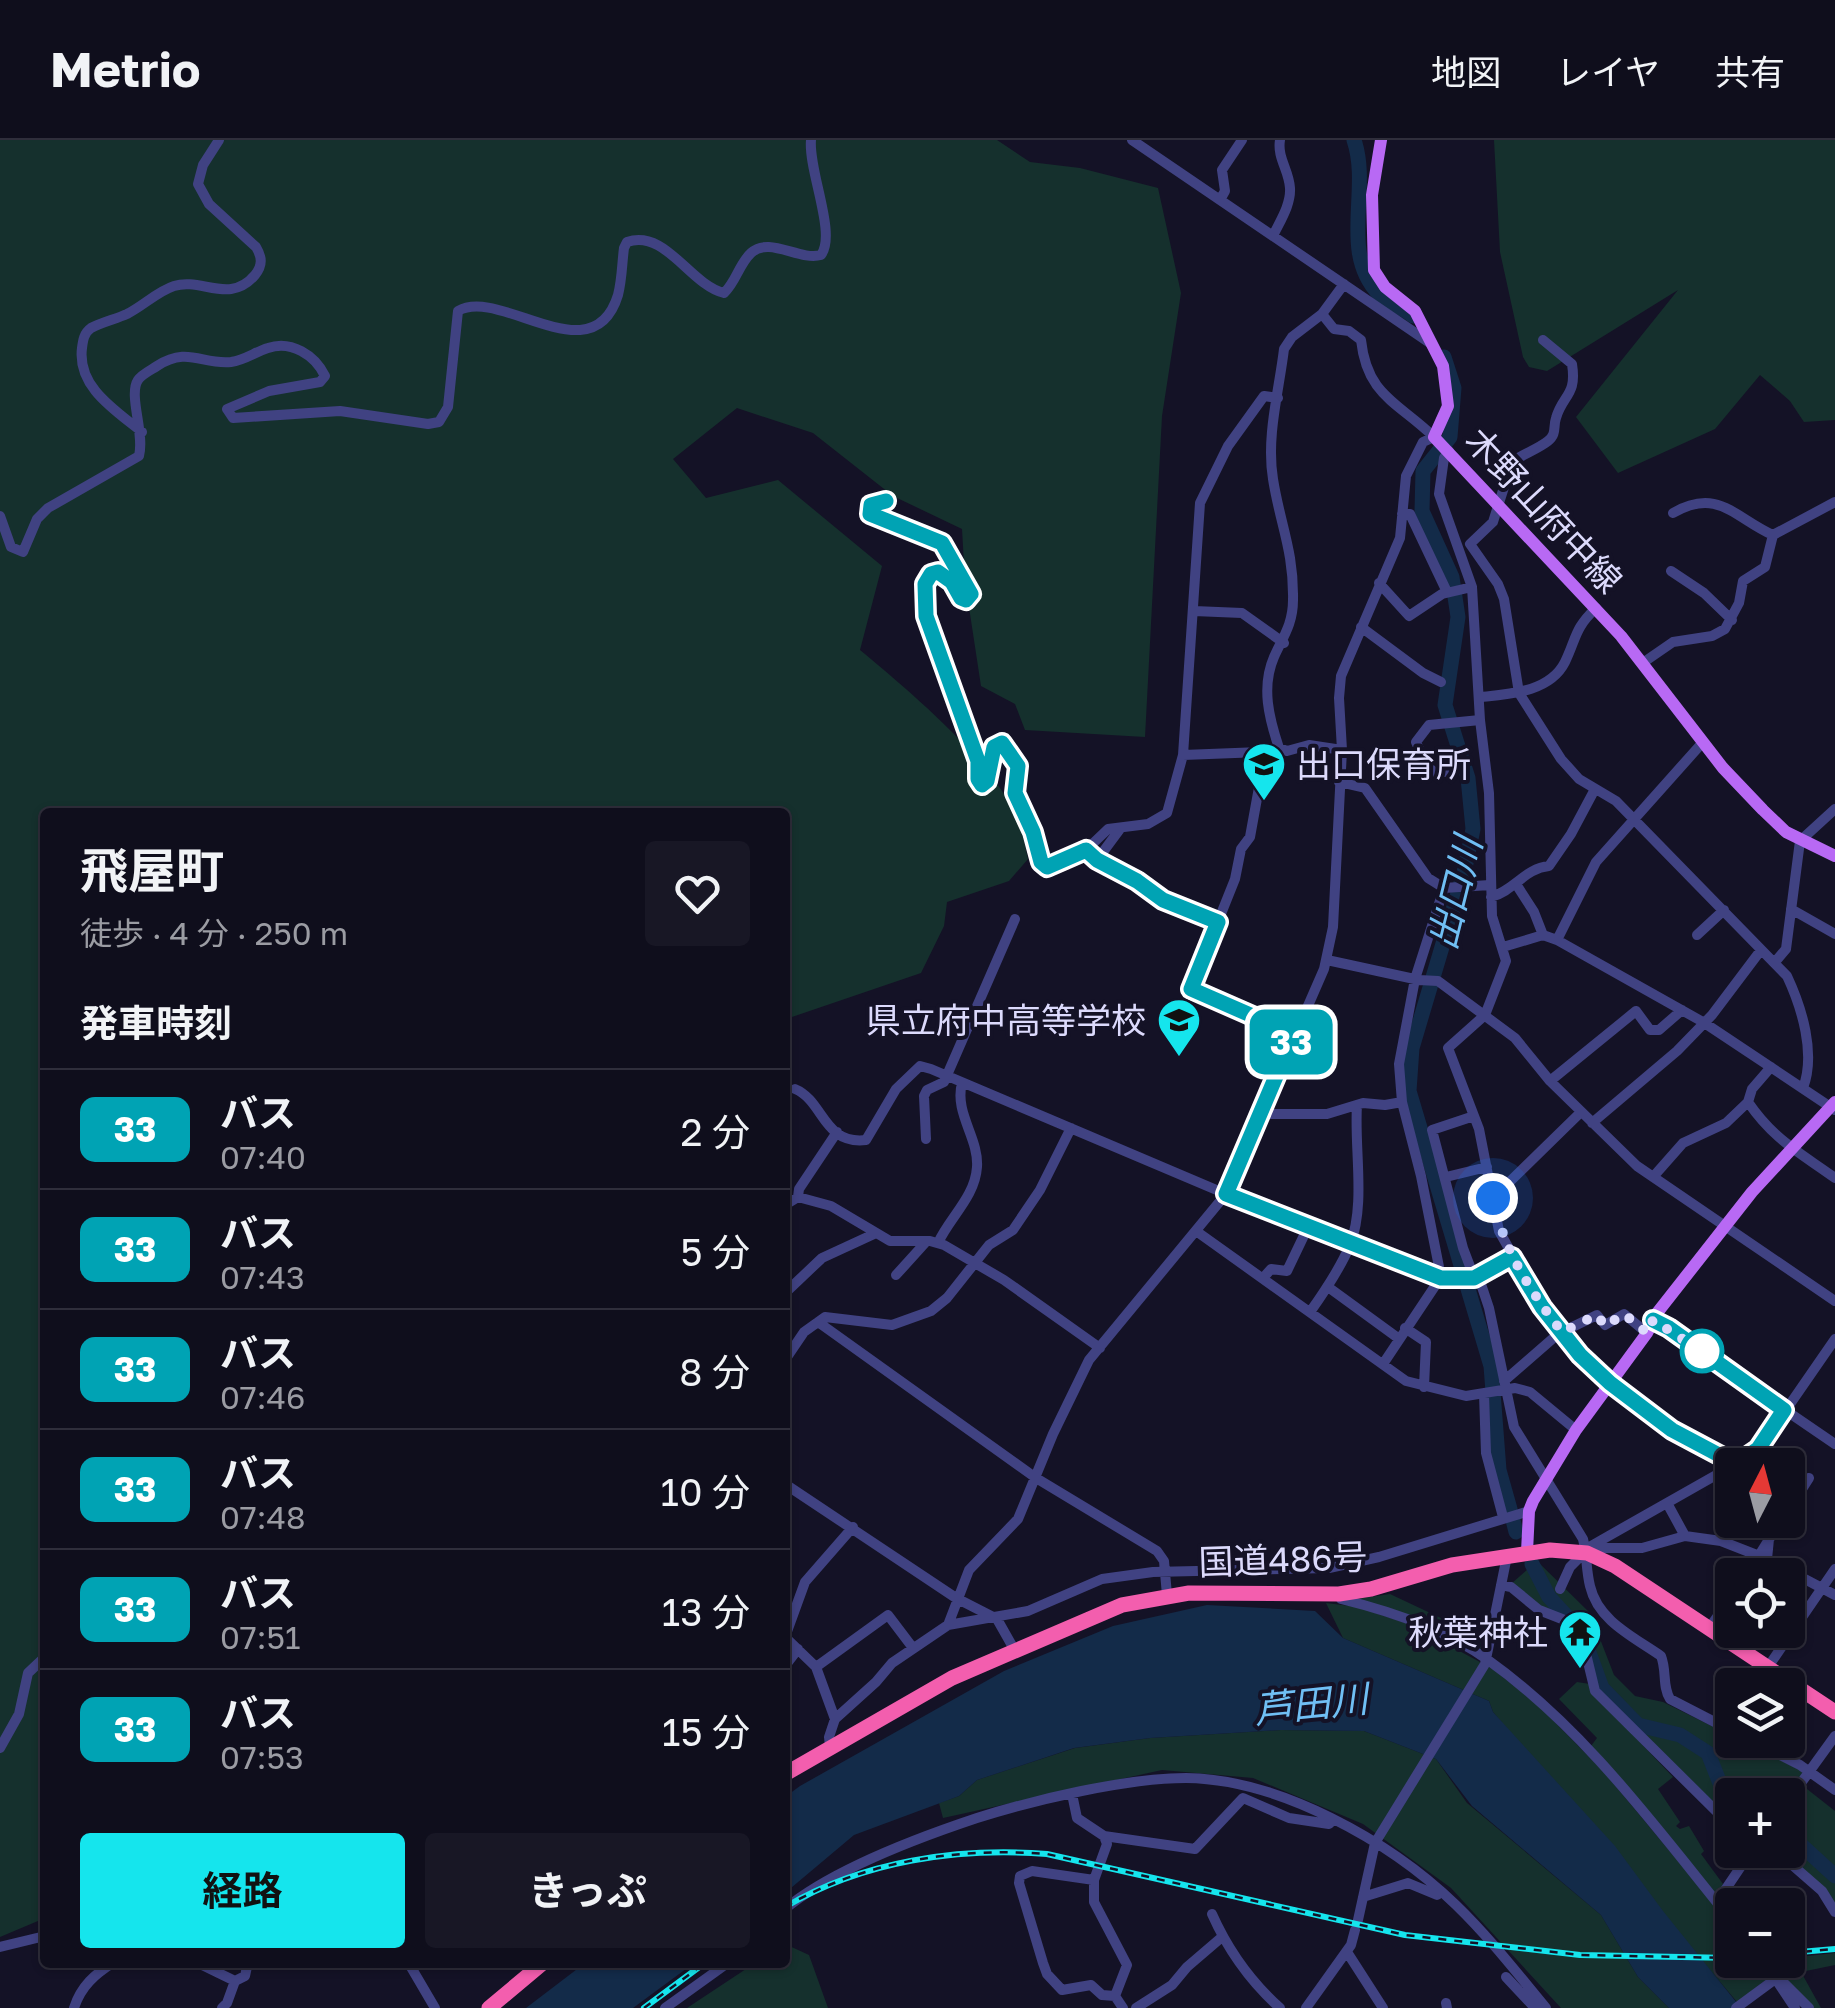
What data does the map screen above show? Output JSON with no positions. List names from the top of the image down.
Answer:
{
  "streets": {
    "highway": ["国道486号"],
    "main road": ["木野山府中線"]
  },
  "water": ["出口川", "芦田川"],
  "places": {
    "school or university": ["出口保育所", "県立府中高等学校"],
    "temple": ["秋葉神社"]
  },
  "lines": ["bus line 33"],
  "north": "top",
  "page": {
    "header": "Metrio",
    "nav": ["地図", "レイヤ", "共有"],
    "on_map": "33",
    "heading": [
      ["飛屋町", "徒歩 · 4 分 · 250 m"],
      "発車時刻"
    ],
    "list": [
      {
        "mark": "33",
        "name": "バス",
        "note": "07:40",
        "value": "2 分"
      },
      {
        "mark": "33",
        "name": "バス",
        "note": "07:43",
        "value": "5 分"
      },
      {
        "mark": "33",
        "name": "バス",
        "note": "07:46",
        "value": "8 分"
      },
      {
        "mark": "33",
        "name": "バス",
        "note": "07:48",
        "value": "10 分"
      },
      {
        "mark": "33",
        "name": "バス",
        "note": "07:51",
        "value": "13 分"
      },
      {
        "mark": "33",
        "name": "バス",
        "note": "07:53",
        "value": "15 分"
      }
    ],
    "map_buttons": ["+", "−"],
    "buttons": ["経路", "きっぷ"]
  }
}
